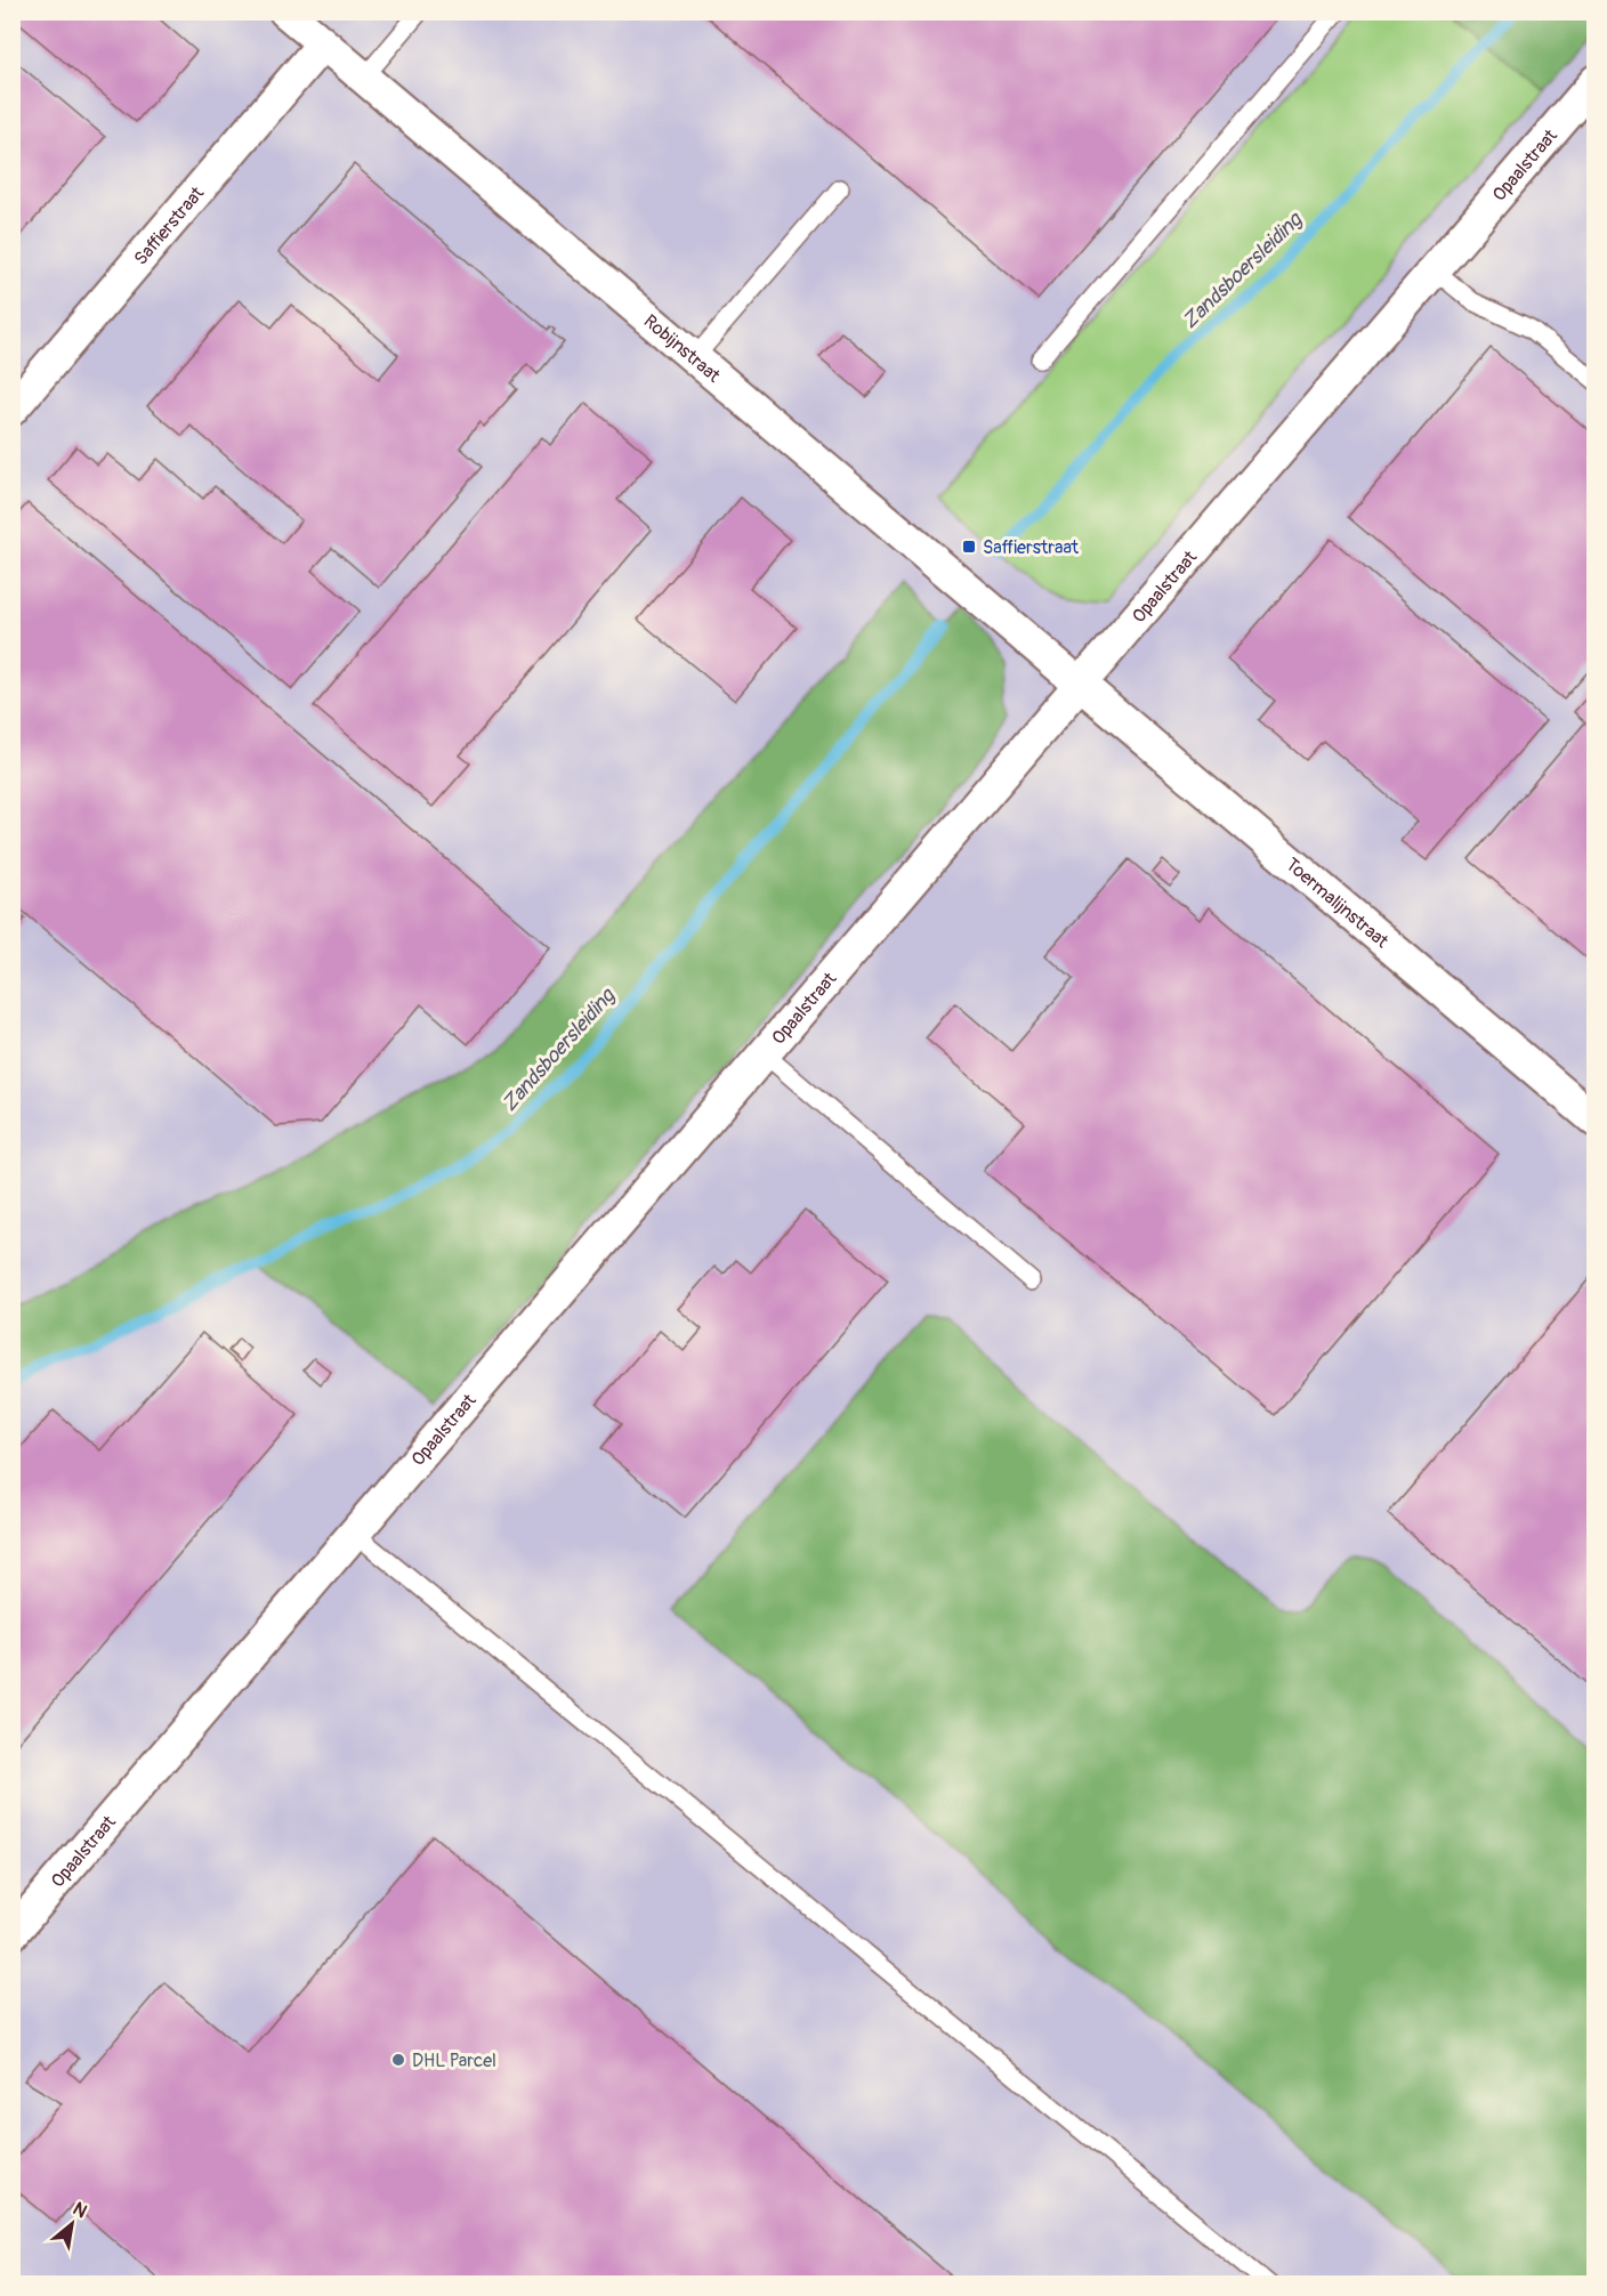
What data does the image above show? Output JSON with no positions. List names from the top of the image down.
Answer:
{
  "streets": {
    "street": [
      "Opaalstraat",
      "Saffierstraat",
      "Robijnstraat",
      "Toermalijnstraat"
    ]
  },
  "crossings": [
    ["Opaalstraat", "Robijnstraat"],
    ["Opaalstraat", "Toermalijnstraat"],
    ["Saffierstraat", "Robijnstraat"],
    ["Robijnstraat", "Toermalijnstraat"]
  ],
  "water": ["Zandsboersleiding"],
  "places": {
    "transit": ["Saffierstraat"],
    "other": ["DHL Parcel"]
  },
  "north": "top right"
}
